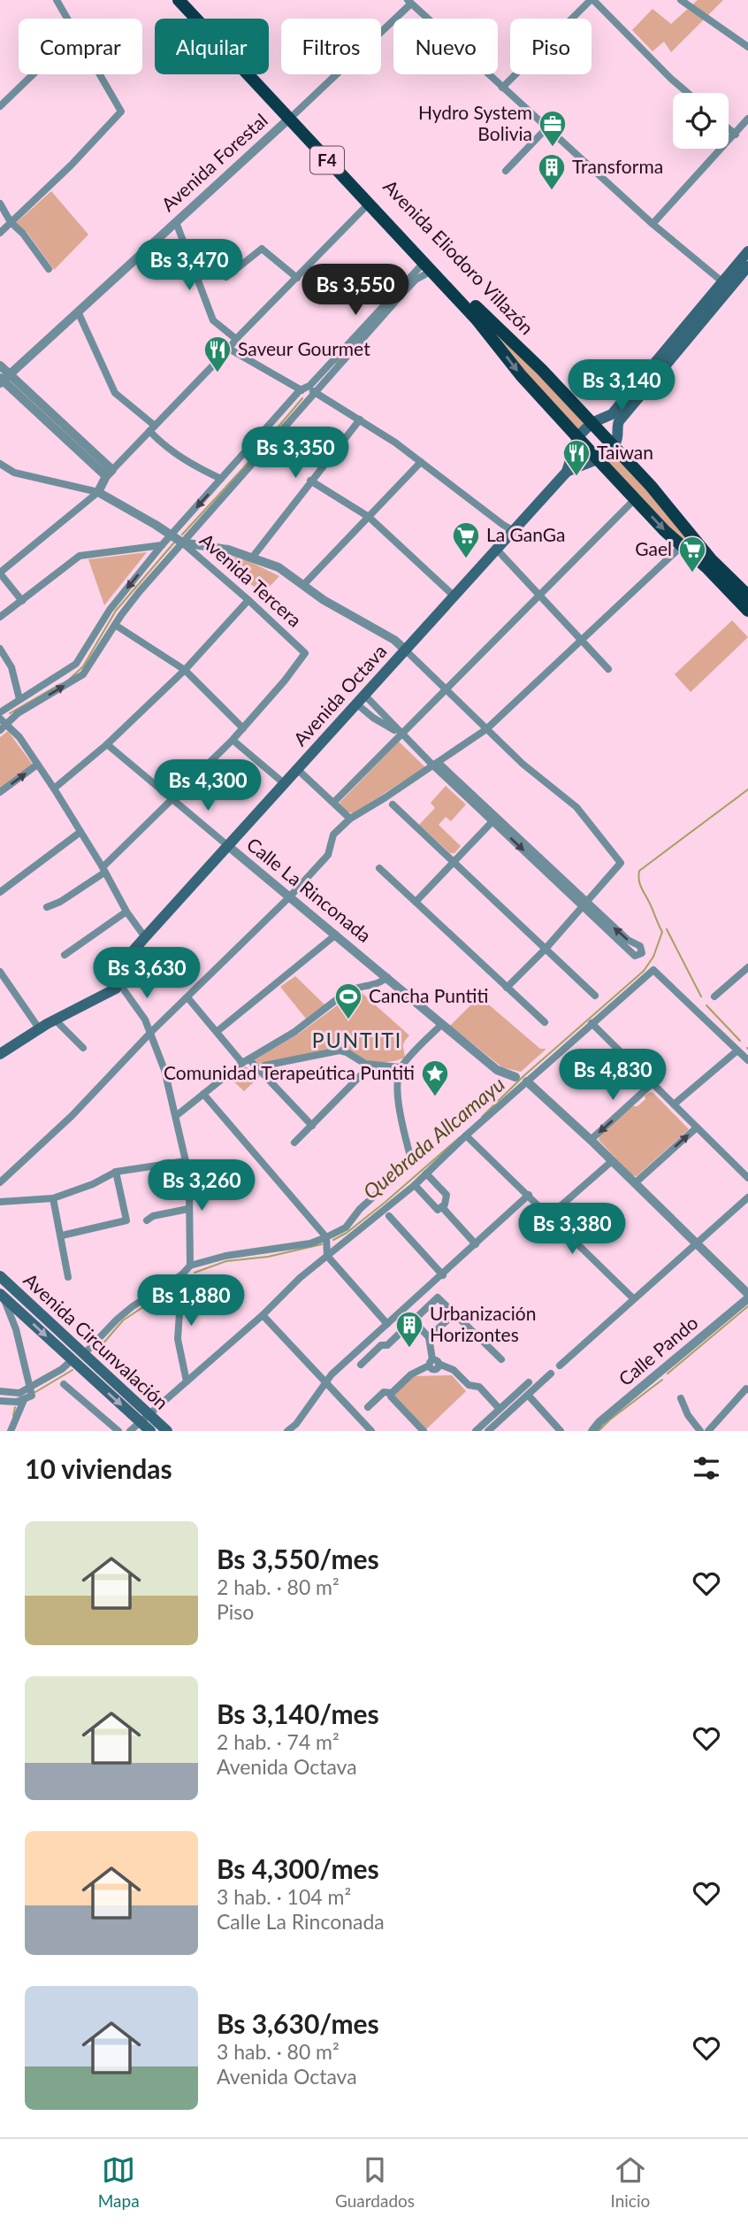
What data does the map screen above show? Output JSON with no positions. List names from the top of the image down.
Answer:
{
  "streets": {
    "highway": ["F4", "Avenida Eliodoro Villazón"],
    "main road": ["Avenida Octava", "Avenida Circunvalación"],
    "street": [
      "Avenida Forestal",
      "Avenida Tercera",
      "Calle La Rinconada",
      "Calle Pando"
    ]
  },
  "crossings": [
    ["Avenida Forestal", "Avenida Eliodoro Villazón"],
    ["Avenida Eliodoro Villazón", "Avenida Octava"],
    ["Avenida Octava", "Calle La Rinconada"]
  ],
  "districts": ["PUNTITI"],
  "water": ["Quebrada Allcamayu"],
  "places": {
    "office": ["Hydro System Bolivia"],
    "building": ["Transforma", "Urbanización Horizontes"],
    "restaurant": ["Saveur Gourmet", "Taiwan"],
    "supermarket": ["La GanGa", "Gael"],
    "sports": ["Cancha Puntiti"],
    "place": ["Comunidad Terapeútica Puntiti"]
  },
  "page": {
    "chip": [
      "Comprar",
      "Alquilar",
      "Filtros",
      "Nuevo",
      "Piso"
    ],
    "price": [
      "Bs 3,470",
      "Bs 3,550",
      "Bs 3,140",
      "Bs 3,350",
      "Bs 4,300",
      "Bs 3,630",
      "Bs 4,830",
      "Bs 3,260",
      "Bs 3,380",
      "Bs 1,880"
    ],
    "heading": "10 viviendas",
    "list": [
      {
        "name": "Bs 3,550/mes",
        "note": "2 hab. · 80 m² · Piso"
      },
      {
        "name": "Bs 3,140/mes",
        "note": "2 hab. · 74 m² · Avenida Octava"
      },
      {
        "name": "Bs 4,300/mes",
        "note": "3 hab. · 104 m² · Calle La Rinconada"
      },
      {
        "name": "Bs 3,630/mes",
        "note": "3 hab. · 80 m² · Avenida Octava"
      }
    ],
    "tabs": ["Mapa", "Guardados", "Inicio"]
  }
}
